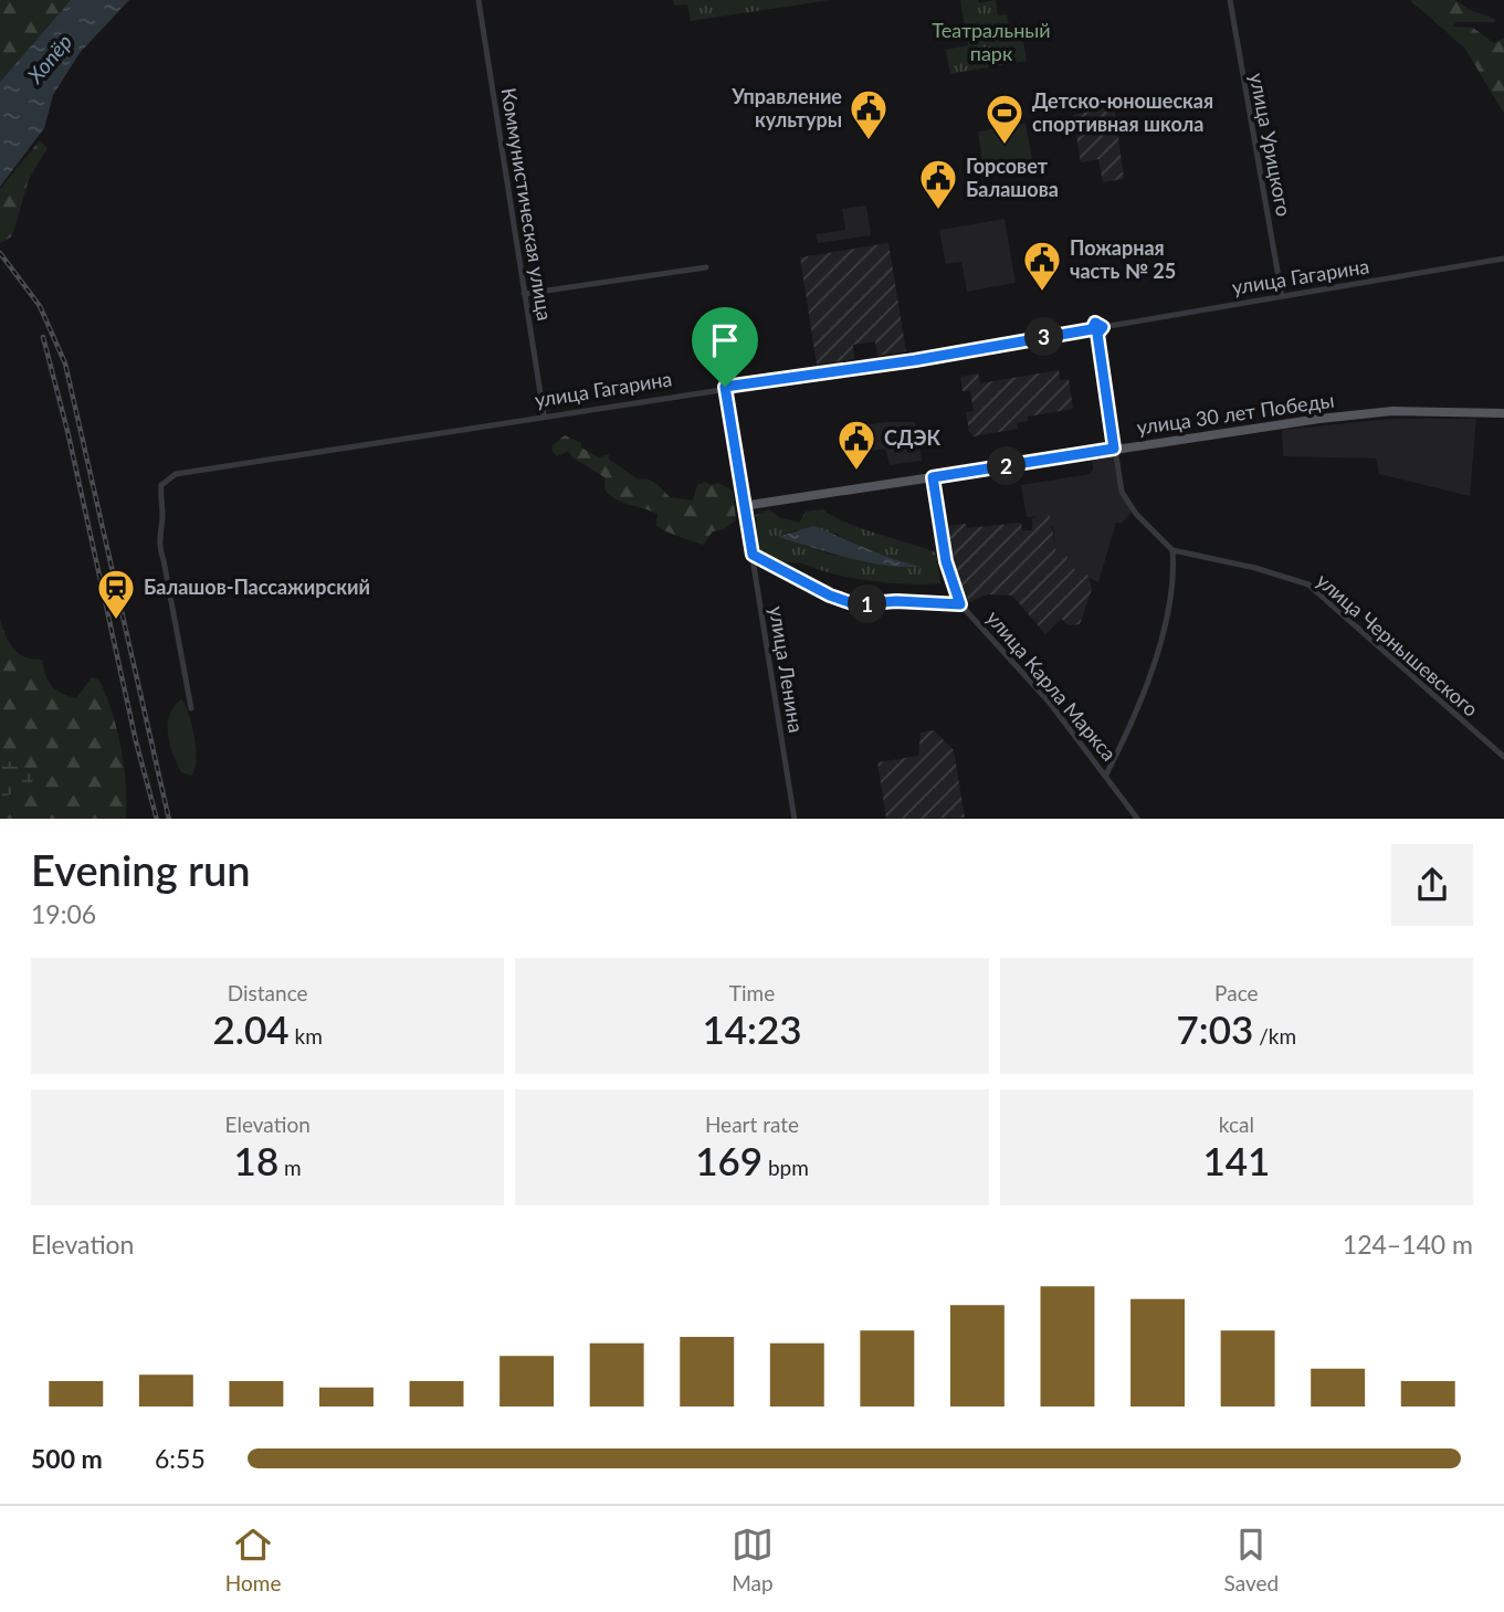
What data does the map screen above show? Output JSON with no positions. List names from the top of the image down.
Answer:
{
  "streets": {
    "main road": ["улица 30 лет Победы"],
    "street": [
      "улица Урицкого",
      "Коммунистическая улица",
      "улица Гагарина",
      "улица Чернышевского",
      "улица Ленина",
      "улица Карла Маркса"
    ]
  },
  "crossings": [
    ["улица Урицкого", "улица Гагарина"],
    ["Коммунистическая улица", "улица Гагарина"],
    ["улица Гагарина", "улица Ленина"],
    ["улица 30 лет Победы", "улица Ленина"],
    ["улица 30 лет Победы", "улица Карла Маркса"]
  ],
  "water": ["Хопёр"],
  "parks": ["Театральный парк"],
  "places": {
    "public building": [
      "Управление культуры",
      "Горсовет Балашова",
      "Пожарная часть № 25",
      "СДЭК"
    ],
    "sports": ["Детско-юношеская спортивная школа"],
    "station": ["Балашов-Пассажирский"]
  },
  "page": {
    "pins": ["3", "2", "1"],
    "heading": ["Evening run", "19:06"],
    "stats": [
      ["Distance", "2.04 km"],
      ["Time", "14:23"],
      ["Pace", "7:03 /km"],
      ["Elevation", "18 m"],
      ["Heart rate", "169 bpm"],
      ["kcal", "141"]
    ],
    "chart": ["Elevation", "124–140 m"],
    "list": [
      {
        "name": "500 m",
        "note": "6:55"
      }
    ],
    "tabs": ["Home", "Map", "Saved"]
  }
}
